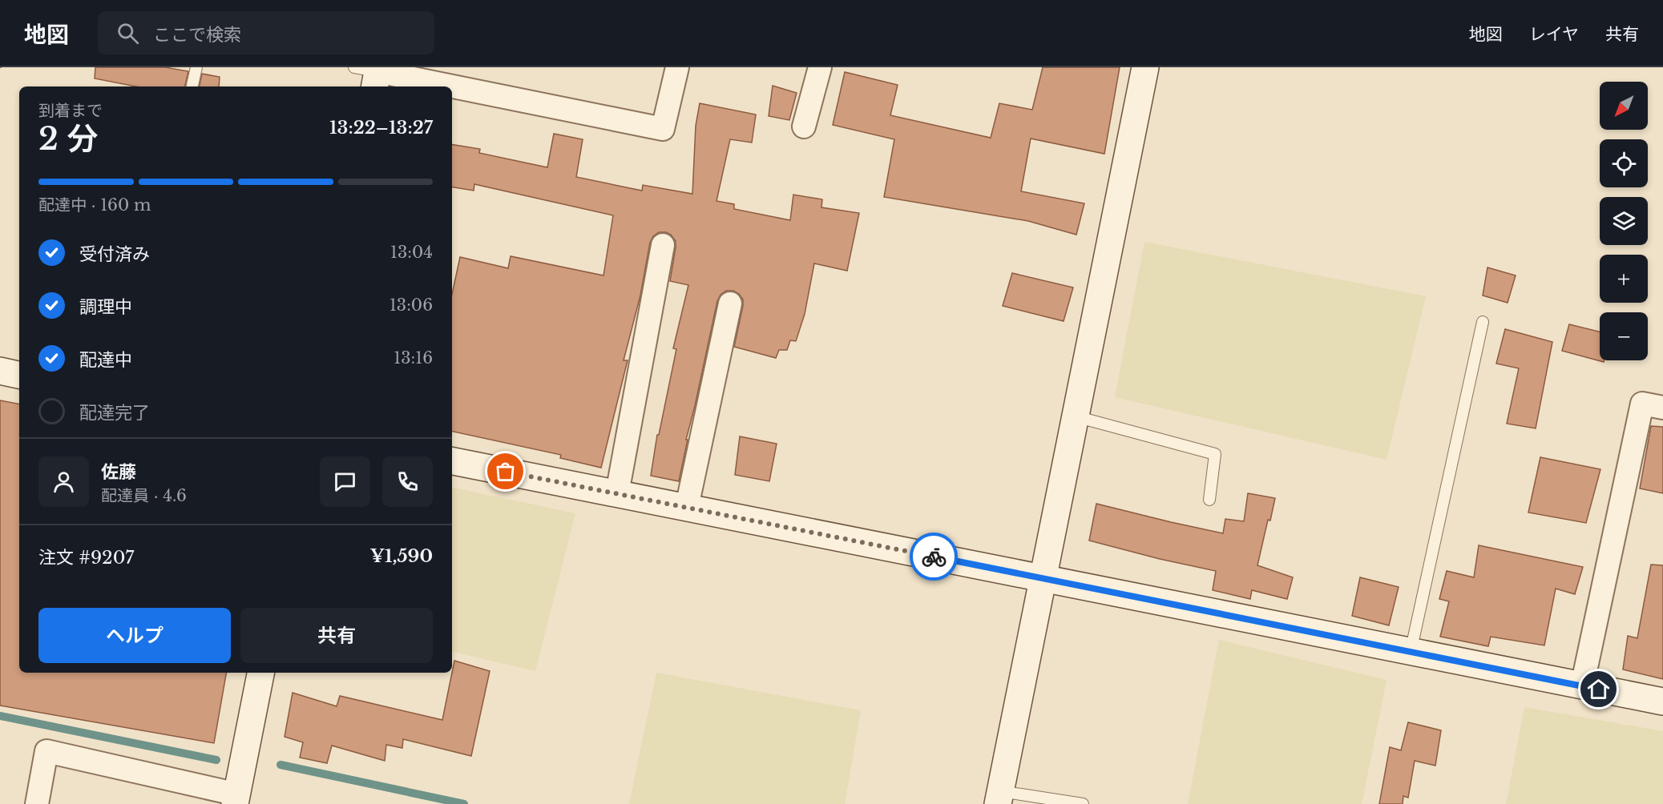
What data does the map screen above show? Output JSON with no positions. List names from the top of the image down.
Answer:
{
  "north": "bottom left",
  "page": {
    "header": "地図",
    "search": "ここで検索",
    "nav": ["地図", "レイヤ", "共有"],
    "map_buttons": ["+", "−"],
    "heading": ["2 分", "到着まで", "13:22–13:27"],
    "panel": [
      "佐藤",
      "配達員 · 4.6",
      "注文 #9207",
      "¥1,590"
    ],
    "bar": "配達中 · 160 m",
    "list": [
      ["受付済み", "13:04"],
      ["調理中", "13:06"],
      ["配達中", "13:16"],
      "配達完了"
    ],
    "buttons": ["ヘルプ", "共有"]
  }
}
